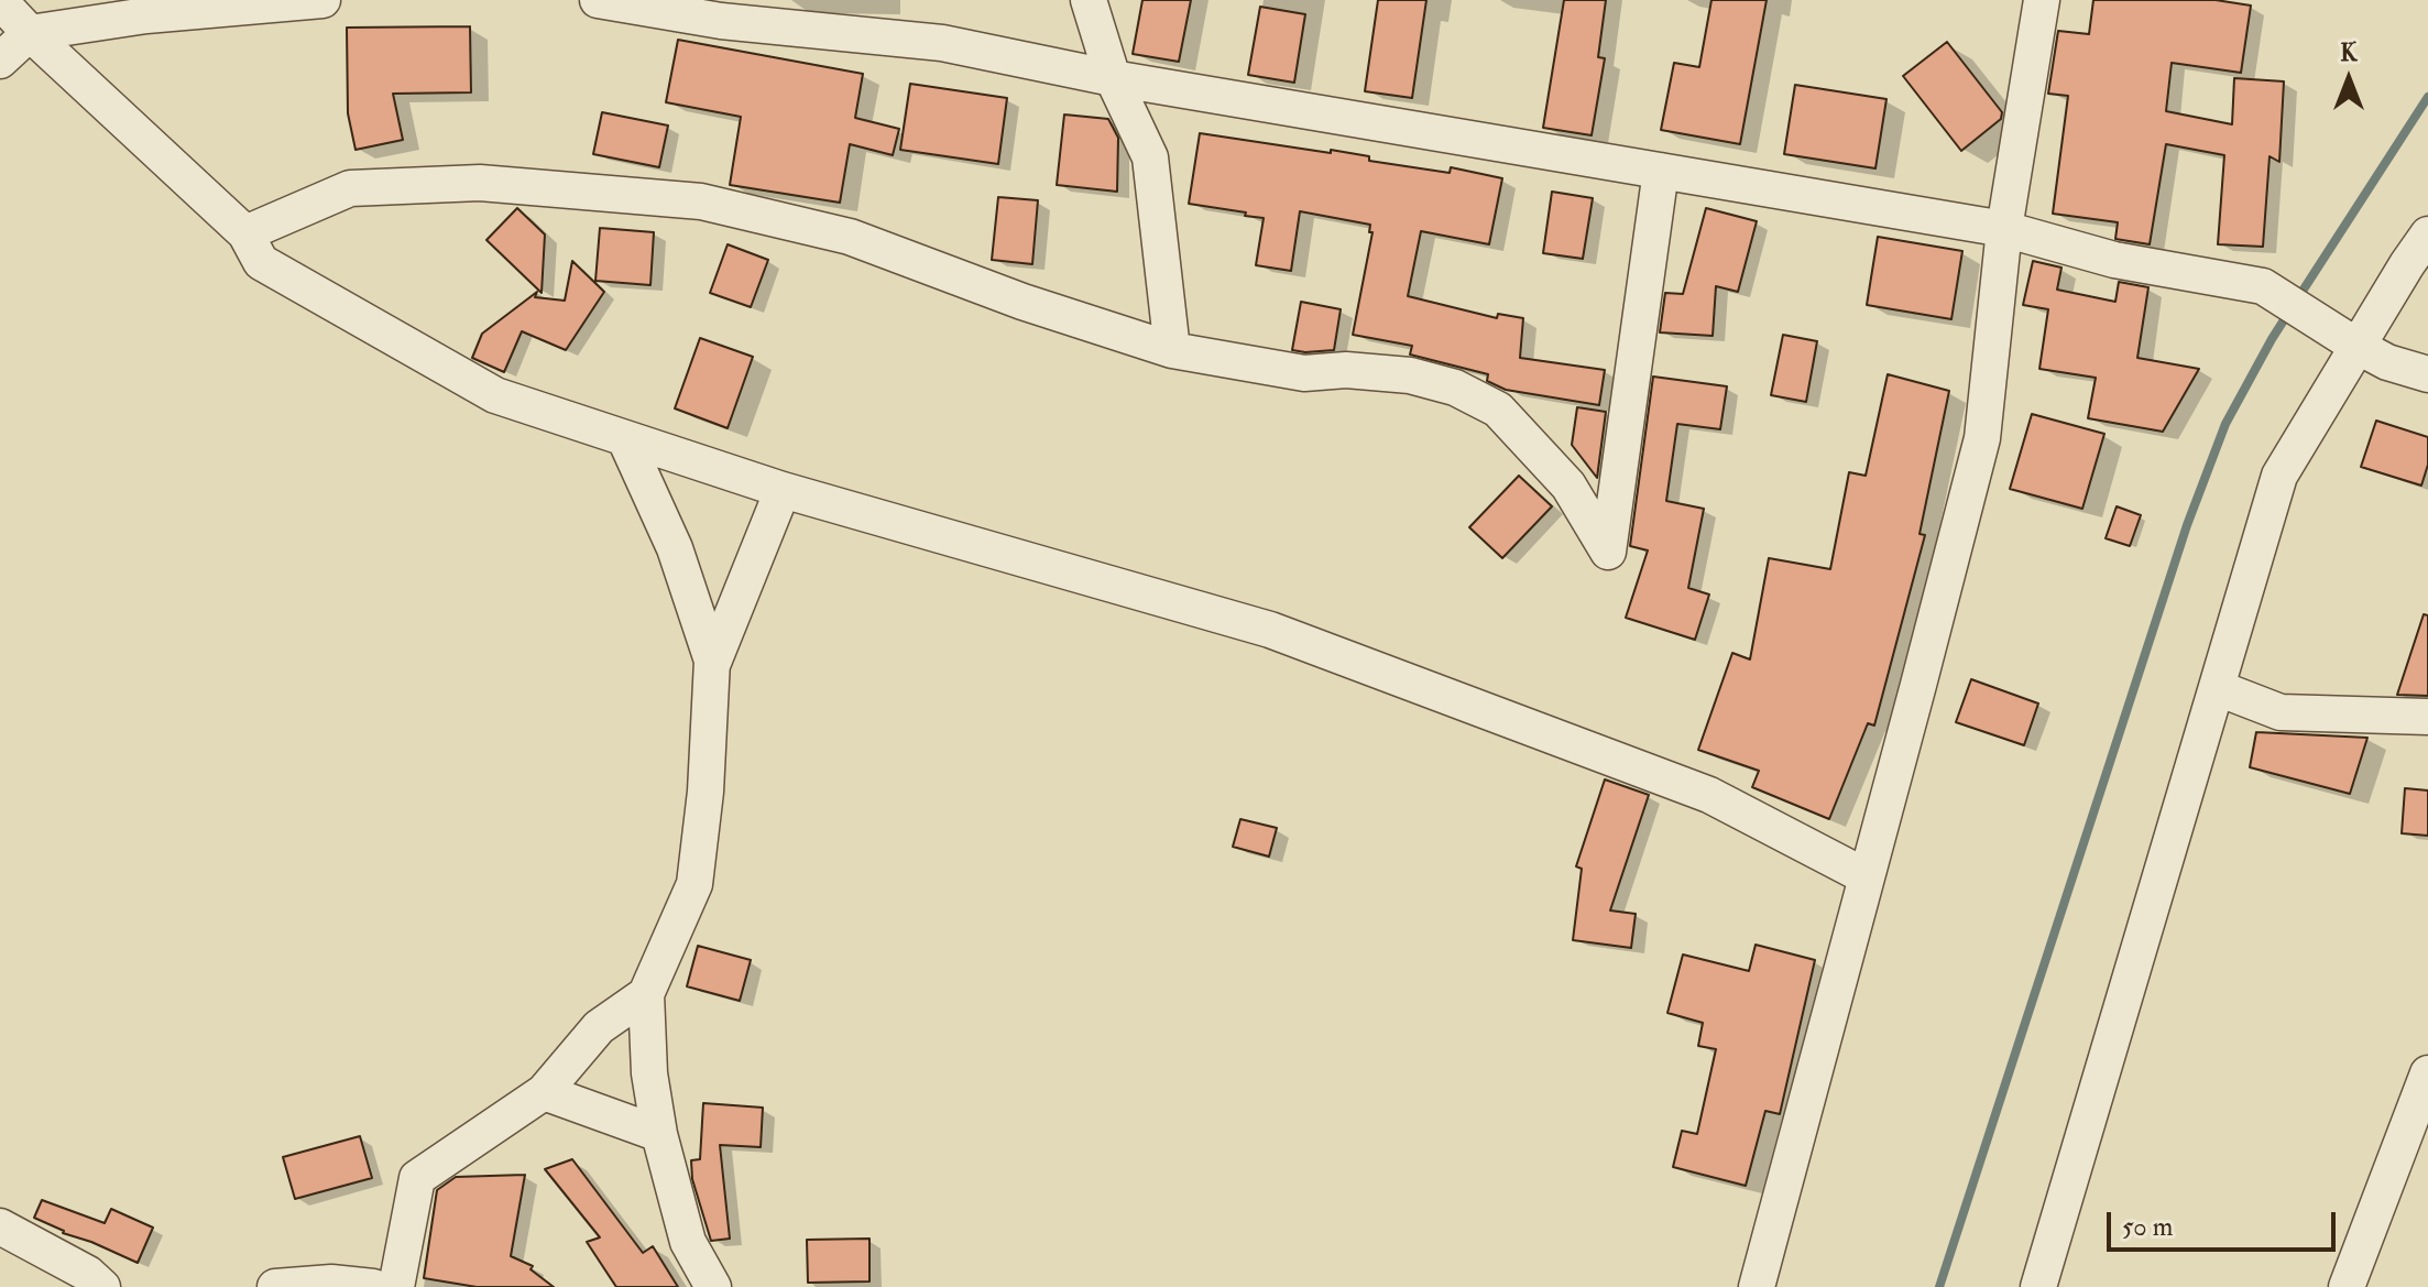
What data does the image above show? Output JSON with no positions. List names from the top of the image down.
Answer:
{
  "scale_bar": "50 m",
  "north": "top"
}
